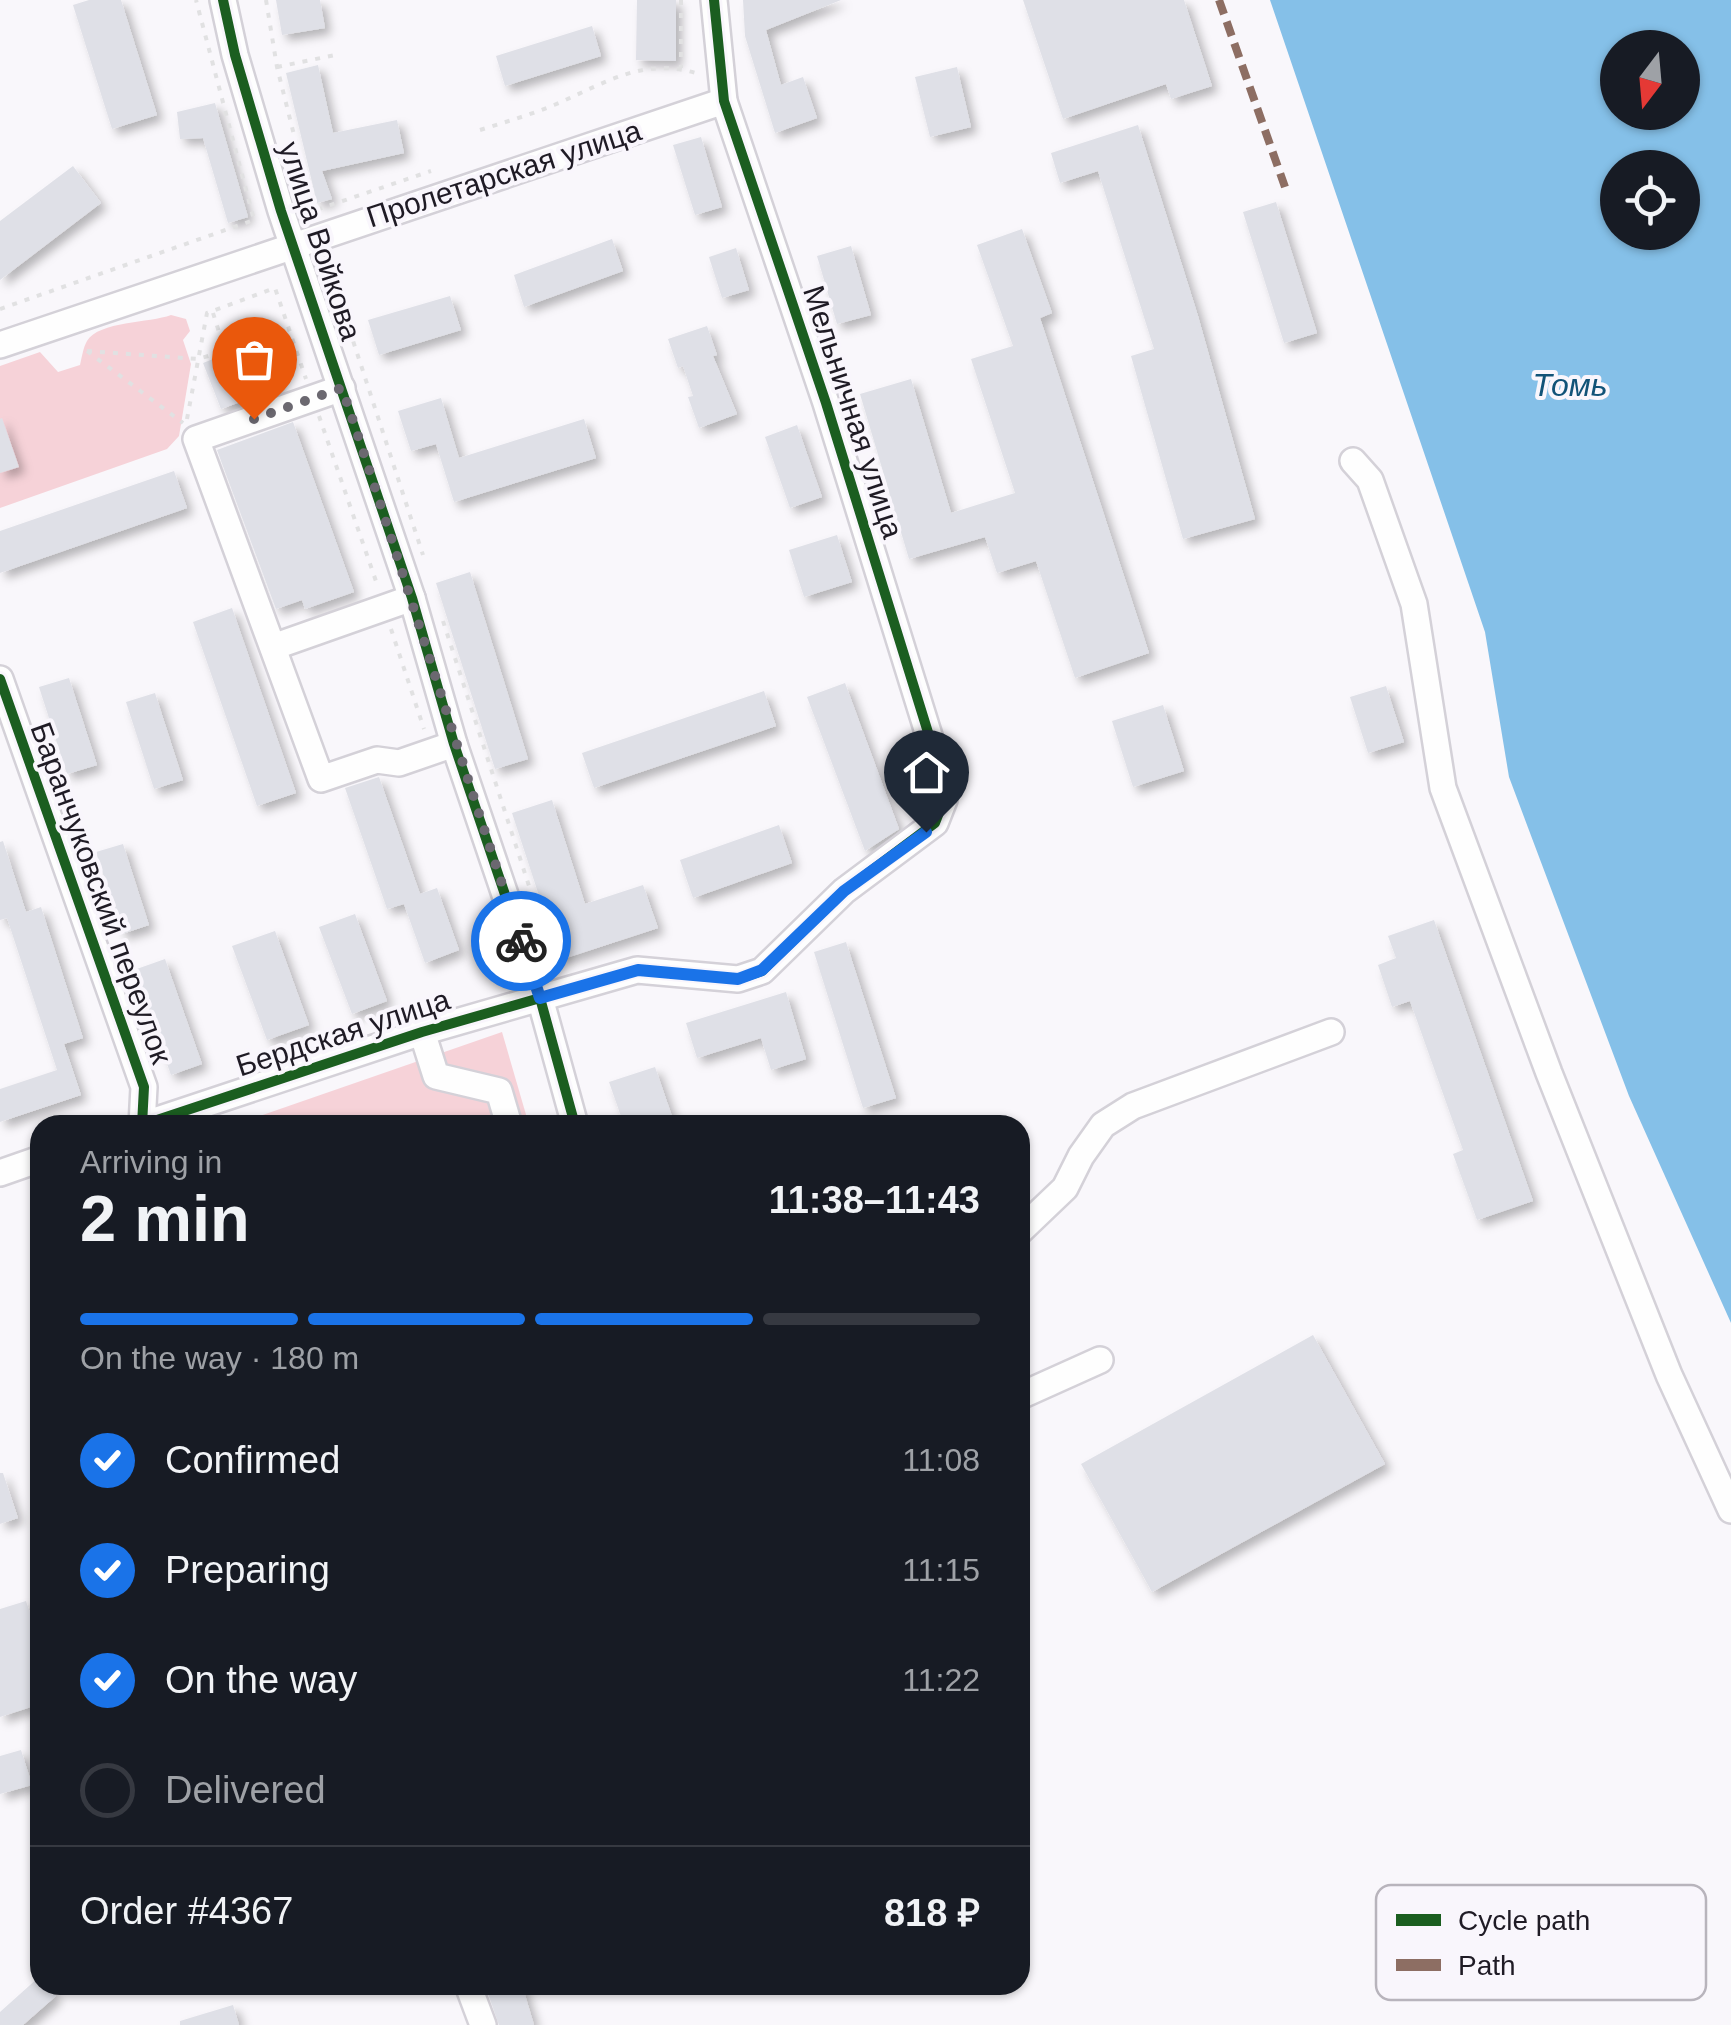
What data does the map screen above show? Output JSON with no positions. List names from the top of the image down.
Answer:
{
  "streets": {
    "street": [
      "Пролетарская улица",
      "улица Войкова",
      "Мельничная улица",
      "Баранчуковский переулок",
      "Бердская улица"
    ]
  },
  "crossings": [
    ["Пролетарская улица", "улица Войкова"],
    ["Пролетарская улица", "Мельничная улица"],
    ["улица Войкова", "Бердская улица"],
    ["Мельничная улица", "Бердская улица"]
  ],
  "water": ["Томь"],
  "legend": ["Cycle path", "Path"],
  "north": "bottom",
  "page": {
    "heading": ["2 min", "Arriving in", "11:38–11:43"],
    "panel": ["Order #4367", "818 ₽"],
    "bar": "On the way · 180 m",
    "list": [
      ["Confirmed", "11:08"],
      ["Preparing", "11:15"],
      ["On the way", "11:22"],
      "Delivered"
    ]
  }
}
